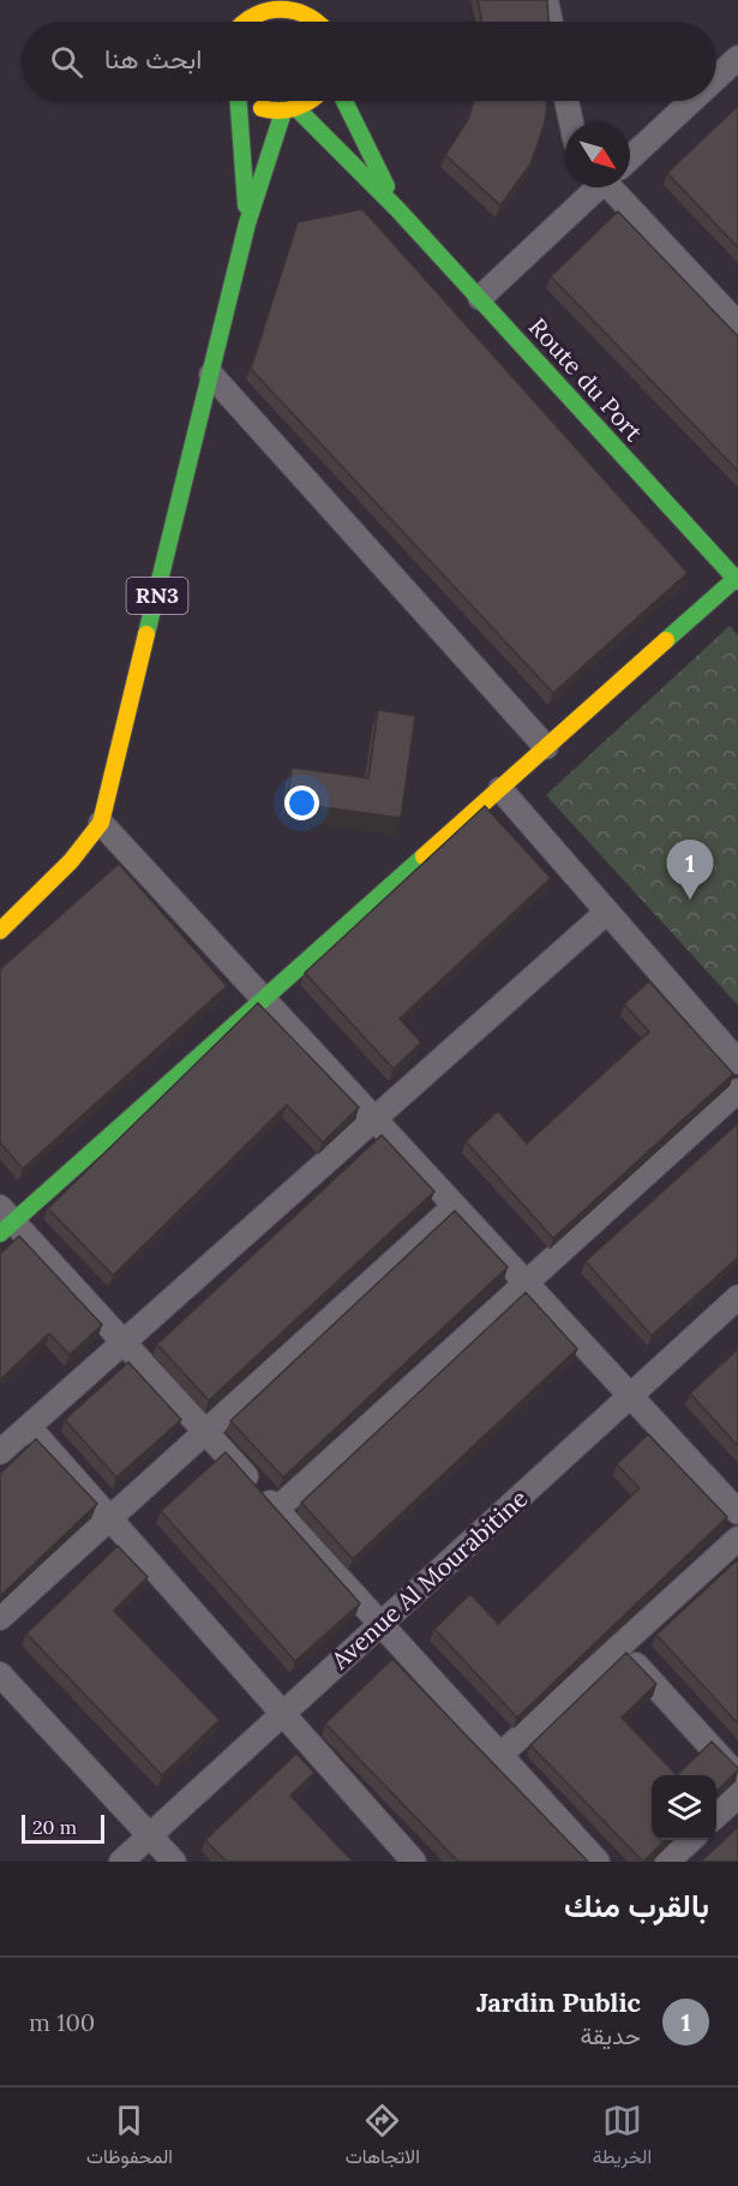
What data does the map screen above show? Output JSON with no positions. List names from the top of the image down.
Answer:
{
  "streets": {
    "street": ["Route du Port", "RN3", "Avenue Al Mourabitine"]
  },
  "crossings": [
    ["Route du Port", "RN3"]
  ],
  "scale_bar": "20 m",
  "north": "bottom right",
  "page": {
    "search": "ابحث هنا",
    "pins": "1",
    "scale": "20 m",
    "heading": "بالقرب منك",
    "list": [
      {
        "mark": "1",
        "name": "Jardin Public",
        "note": "حديقة",
        "value": "100 m"
      }
    ],
    "nav": ["الخريطة", "الاتجاهات", "المحفوظات"]
  }
}
